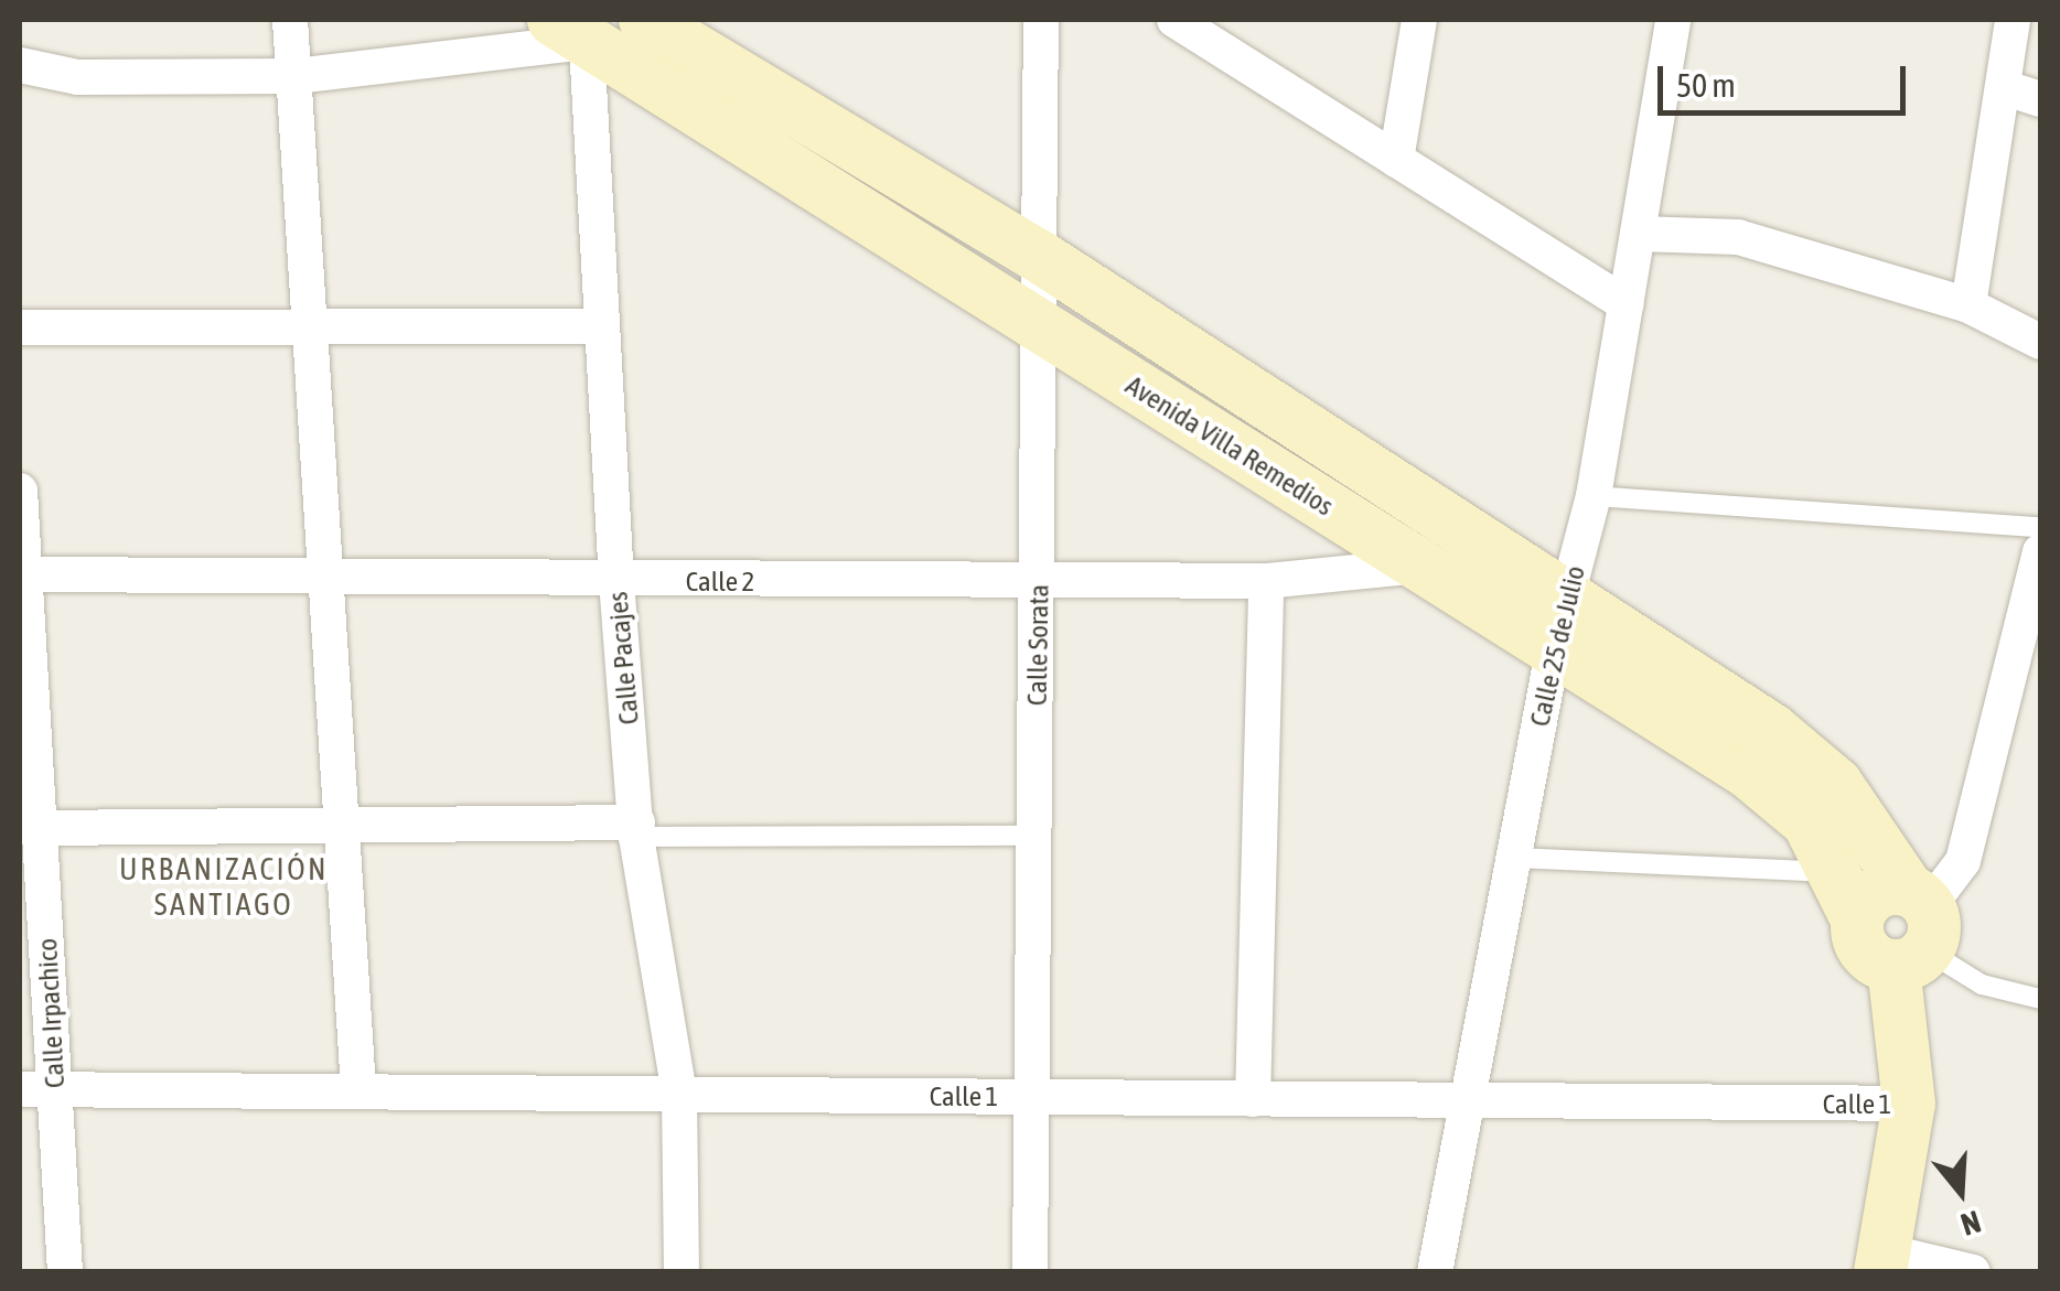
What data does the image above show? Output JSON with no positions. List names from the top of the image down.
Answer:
{
  "streets": {
    "main road": ["Avenida Villa Remedios"],
    "street": [
      "Calle 2",
      "Calle Sorata",
      "Calle 25 de Julio",
      "Calle Pacajes",
      "Calle Irpachico",
      "Calle 1"
    ]
  },
  "crossings": [
    ["Avenida Villa Remedios", "Calle 2"],
    ["Avenida Villa Remedios", "Calle Sorata"],
    ["Avenida Villa Remedios", "Calle 25 de Julio"],
    ["Avenida Villa Remedios", "Calle Pacajes"],
    ["Calle 2", "Calle Sorata"],
    ["Calle 2", "Calle Pacajes"],
    ["Calle 2", "Calle Irpachico"],
    ["Calle Sorata", "Calle 1"],
    ["Calle 25 de Julio", "Calle 1"],
    ["Calle Pacajes", "Calle 1"],
    ["Calle Irpachico", "Calle 1"]
  ],
  "districts": ["URBANIZACIÓN SANTIAGO"],
  "scale_bar": "50 m",
  "north": "bottom"
}
